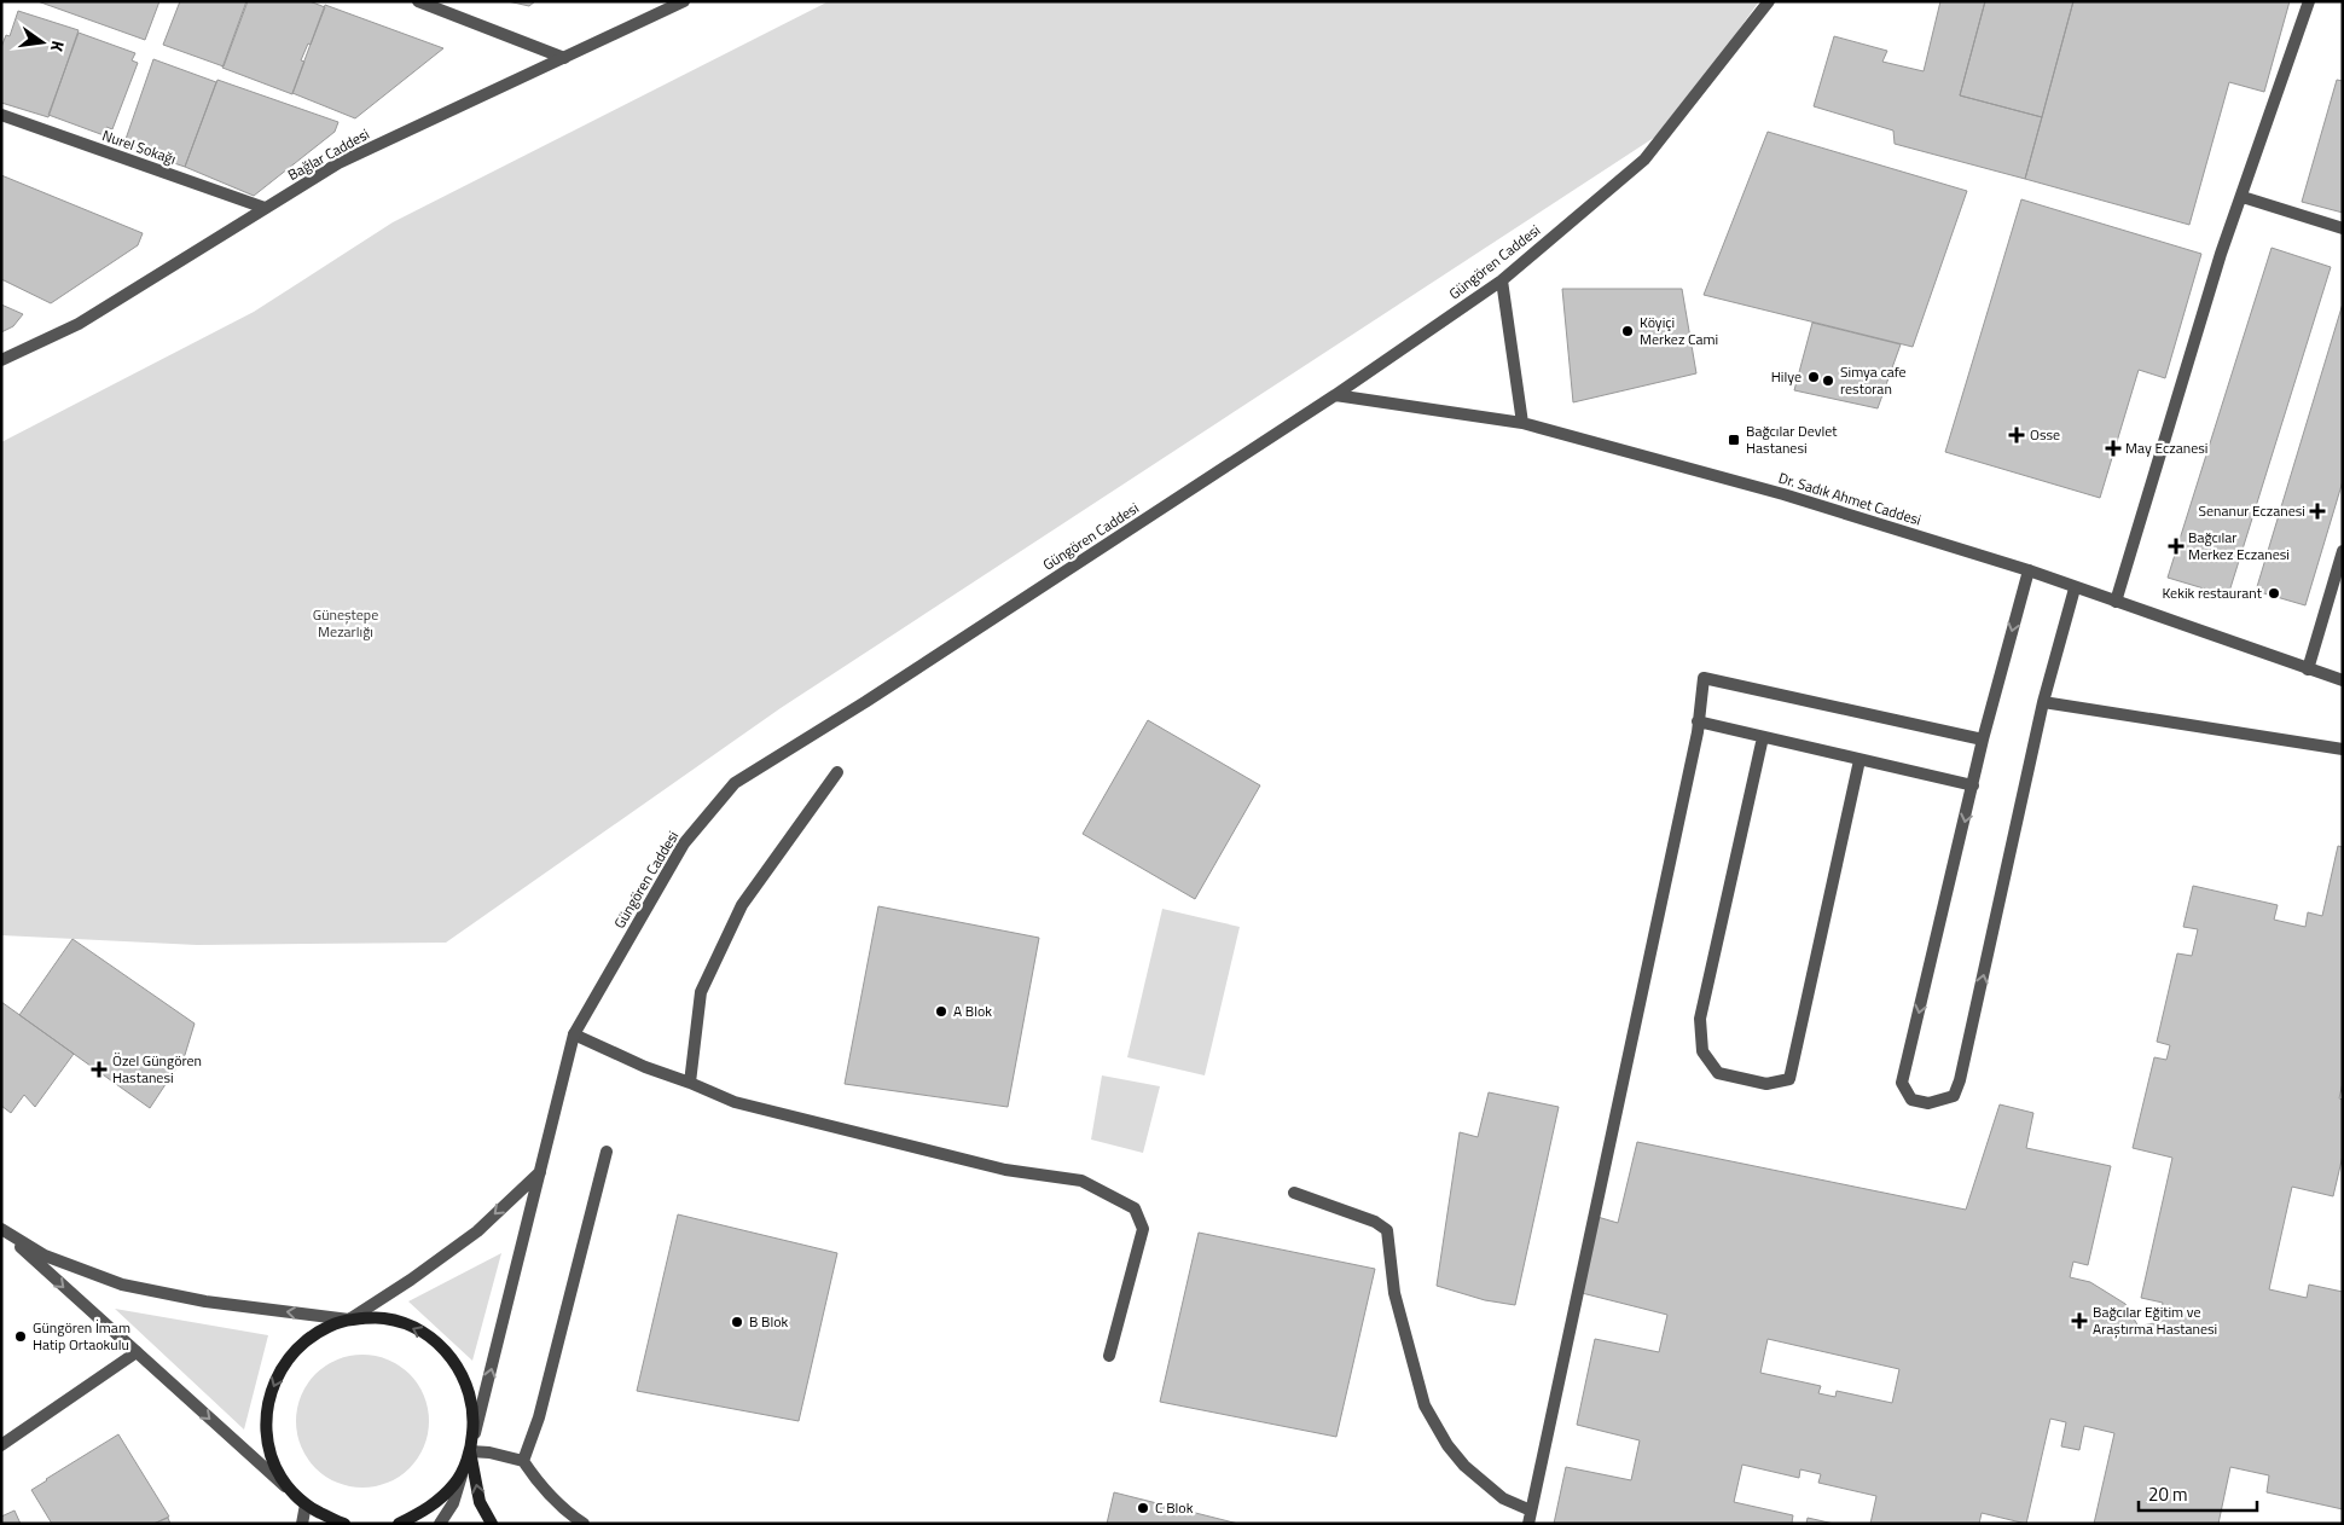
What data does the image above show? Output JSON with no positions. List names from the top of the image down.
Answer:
{
  "streets": {
    "street": [
      "Nurel Sokağı",
      "Bağlar Caddesi",
      "Güngören Caddesi",
      "Dr. Sadık Ahmet Caddesi"
    ]
  },
  "crossings": [
    ["Nurel Sokağı", "Bağlar Caddesi"],
    ["Güngören Caddesi", "Dr. Sadık Ahmet Caddesi"]
  ],
  "parks": ["Güneştepe Mezarlığı"],
  "places": {
    "other": [
      "Köyiçi Merkez Cami",
      "Hilye",
      "Simya cafe restoran",
      "Kekik restaurant",
      "A Blok",
      "B Blok",
      "Güngören İmam Hatip Ortaokulu",
      "C Blok"
    ],
    "health": [
      "Osse",
      "May Eczanesi",
      "Senanur Eczanesi",
      "Bağcılar Merkez Eczanesi",
      "Özel Güngören Hastanesi",
      "Bağcılar Eğitim ve Araştırma Hastanesi"
    ],
    "transit": ["Bağcılar Devlet Hastanesi"]
  },
  "scale_bar": "20 m",
  "north": "right"
}
